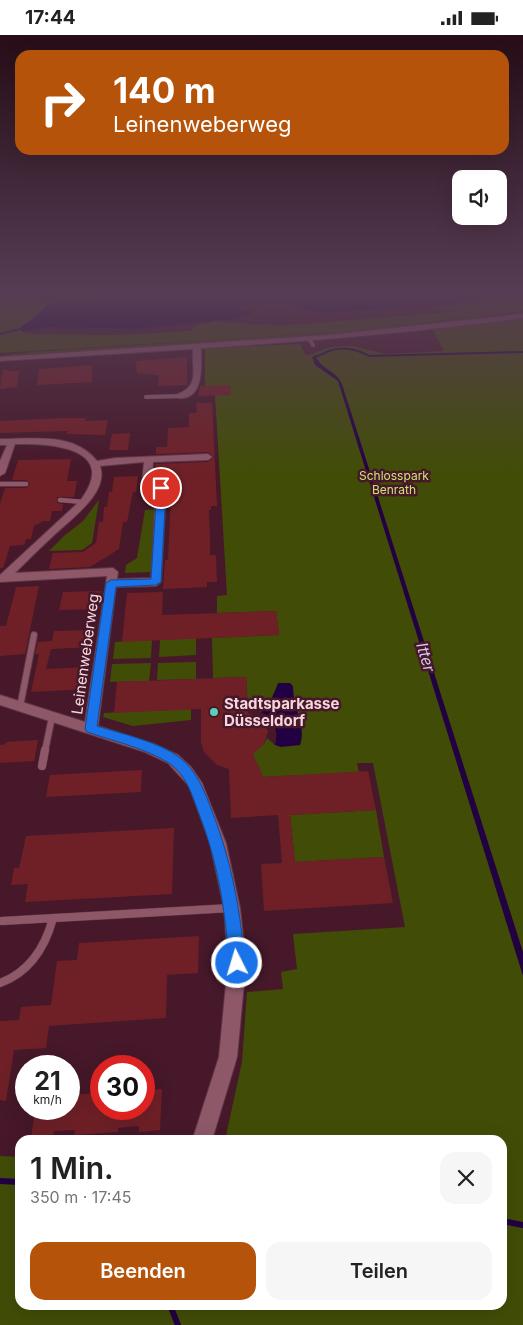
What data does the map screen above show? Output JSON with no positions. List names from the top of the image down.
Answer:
{
  "streets": {
    "street": ["Leinenweberweg"]
  },
  "water": ["Itter"],
  "parks": ["Schlosspark Benrath"],
  "places": ["Stadtsparkasse Düsseldorf"],
  "page": {
    "status": "17:44",
    "turn": ["140 m", "Leinenweberweg"],
    "speed": "21 km/h",
    "limit": "30",
    "heading": ["1 Min.", "350 m · 17:45"],
    "buttons": ["Beenden", "Teilen"]
  }
}
